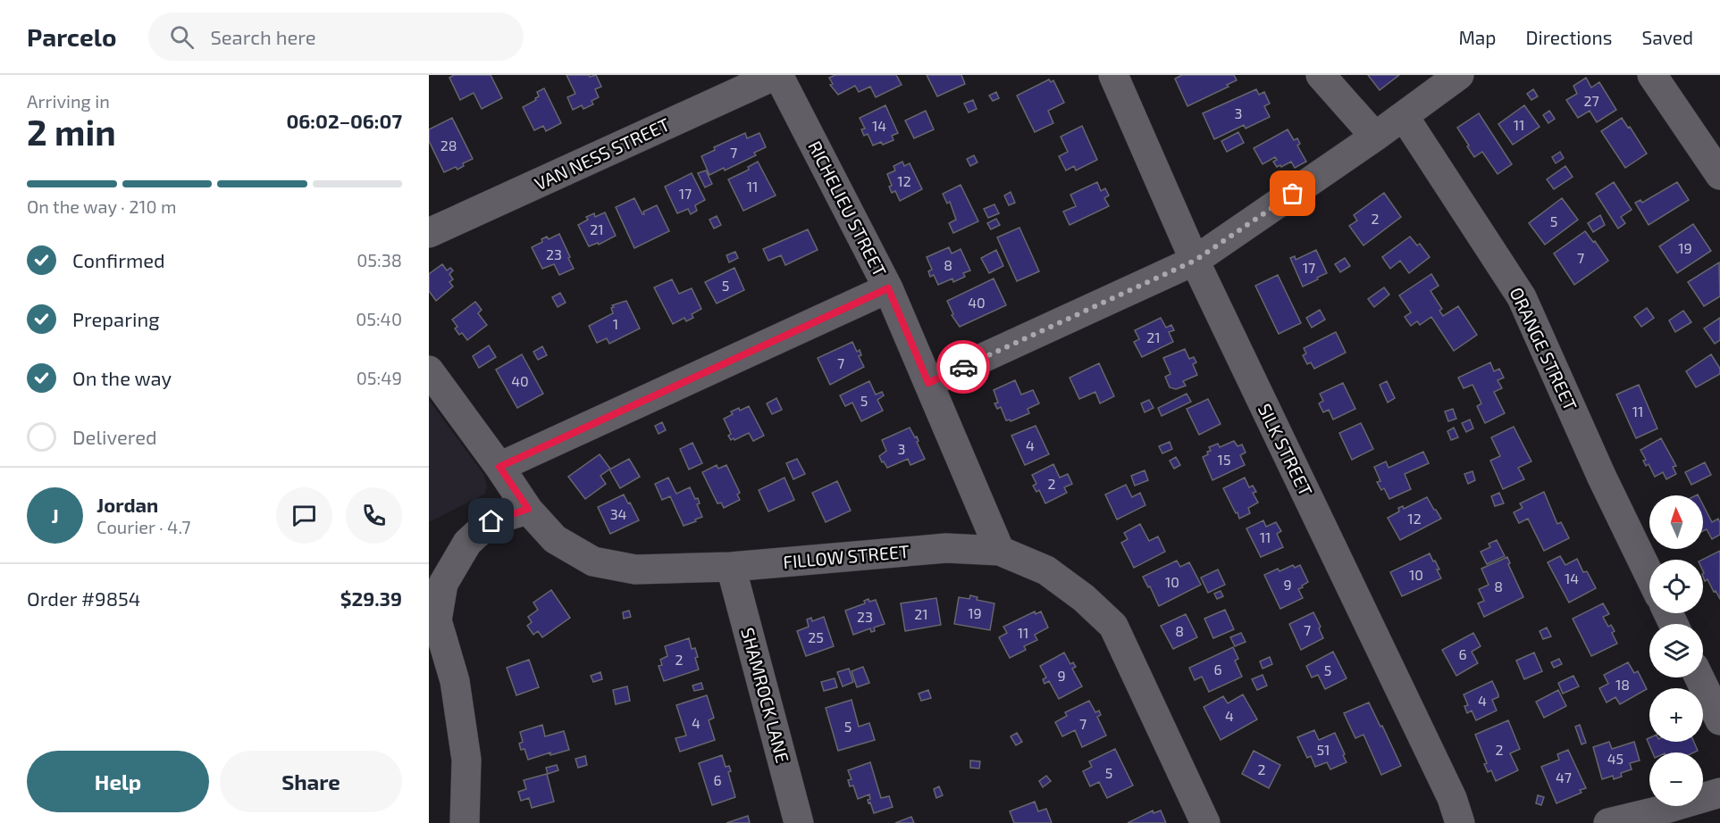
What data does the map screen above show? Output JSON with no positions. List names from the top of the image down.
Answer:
{
  "streets": {
    "street": [
      "VAN NESS STREET",
      "RICHELIEU STREET",
      "ORANGE STREET",
      "SILK STREET",
      "FILLOW STREET",
      "SHAMROCK LANE"
    ]
  },
  "crossings": [
    ["VAN NESS STREET", "RICHELIEU STREET"],
    ["RICHELIEU STREET", "FILLOW STREET"],
    ["FILLOW STREET", "SHAMROCK LANE"]
  ],
  "house_numbers": [
    "27",
    "3",
    "11",
    "14",
    "28",
    "7",
    "12",
    "11",
    "17",
    "2",
    "5",
    "21",
    "19",
    "23",
    "7",
    "8",
    "17",
    "5",
    "40",
    "1",
    "21",
    "7",
    "40",
    "5",
    "11",
    "4",
    "3",
    "15",
    "2",
    "34",
    "12",
    "11",
    "10",
    "14",
    "10",
    "9",
    "8",
    "19",
    "21",
    "23",
    "7",
    "8",
    "11",
    "25",
    "6",
    "2",
    "6",
    "5",
    "9",
    "18",
    "4",
    "4",
    "4",
    "7",
    "5",
    "51",
    "2",
    "45",
    "2",
    "5",
    "47",
    "6"
  ],
  "north": "top",
  "page": {
    "header": "Parcelo",
    "search": "Search here",
    "nav": ["Map", "Directions", "Saved"],
    "heading": ["2 min", "Arriving in", "06:02–06:07"],
    "panel": [
      "Jordan",
      "Courier · 4.7",
      "Order #9854",
      "$29.39"
    ],
    "bar": "On the way · 210 m",
    "list": [
      ["Confirmed", "05:38"],
      ["Preparing", "05:40"],
      ["On the way", "05:49"],
      "Delivered"
    ],
    "round": "J",
    "map_buttons": ["+", "−"],
    "buttons": ["Help", "Share"]
  }
}
